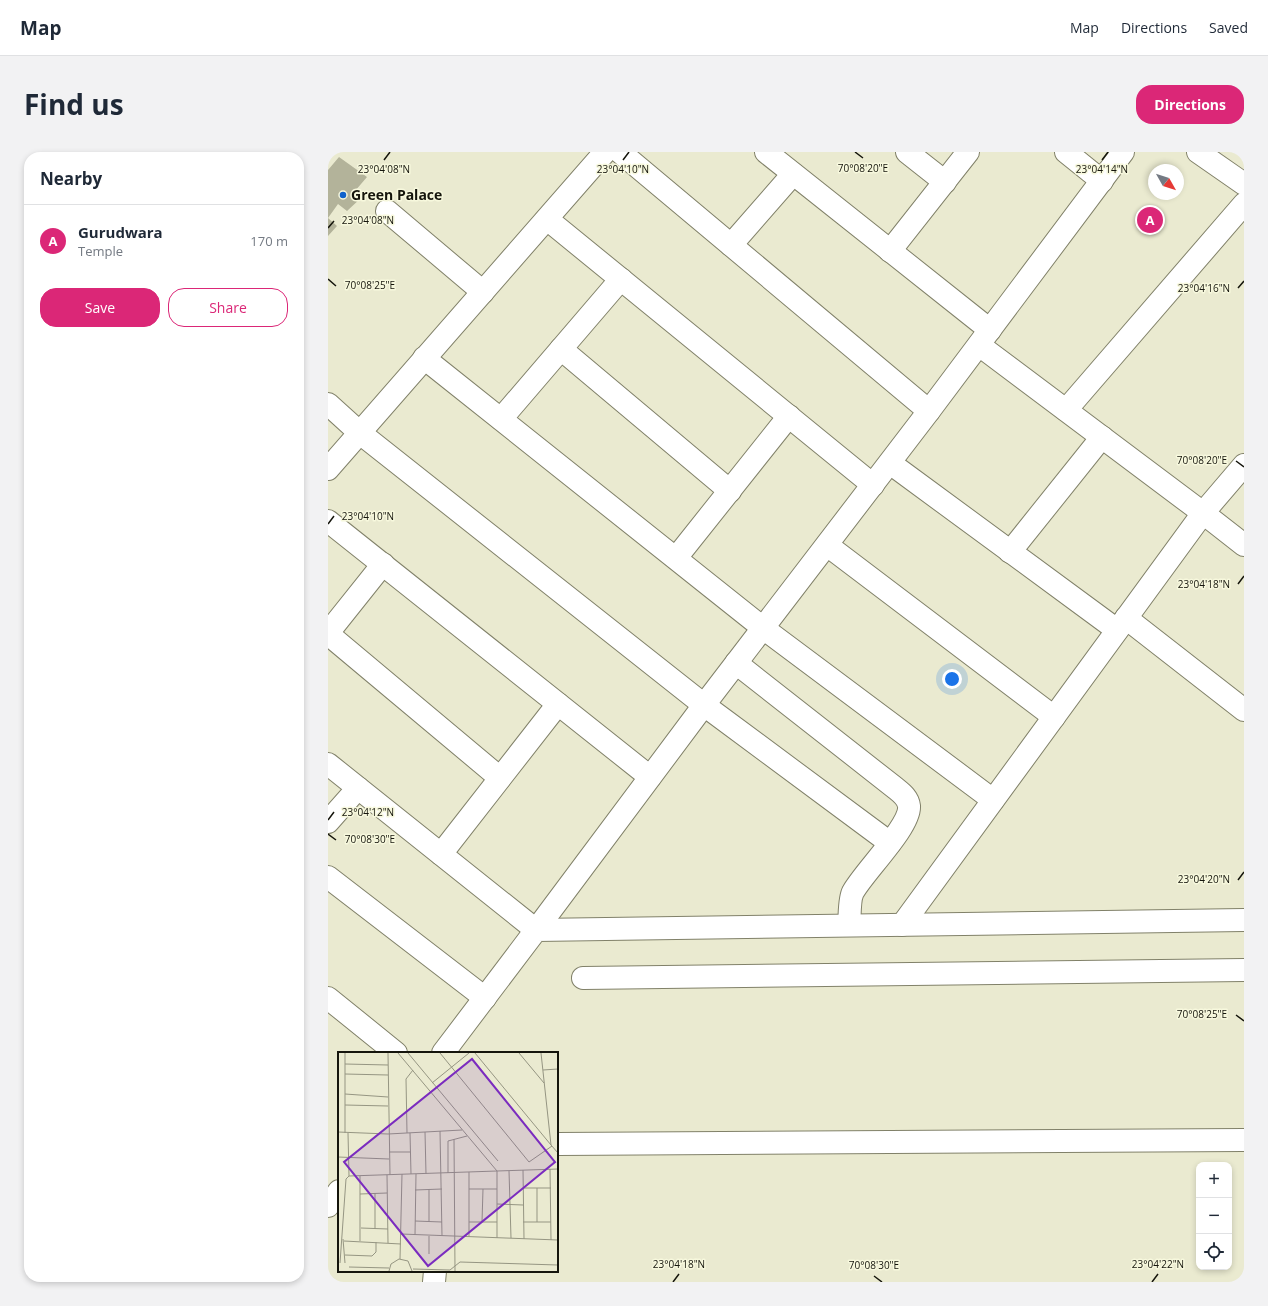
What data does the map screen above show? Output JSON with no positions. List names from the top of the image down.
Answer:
{
  "places": ["Green Palace"],
  "north": "bottom right",
  "page": {
    "header": "Map",
    "nav": ["Map", "Directions", "Saved"],
    "title": "Find us",
    "buttons": [
      "Directions",
      ["Save", "Share"]
    ],
    "heading": "Nearby",
    "list": [
      {
        "mark": "A",
        "name": "Gurudwara",
        "note": "Temple",
        "value": "170 m"
      }
    ],
    "pins": "A",
    "map_buttons": ["+", "−"]
  },
  "coordinates": [
    "70°08'20\"E",
    "23°04'08\"N",
    "23°04'10\"N",
    "23°04'14\"N",
    "70°08'25\"E",
    "23°04'16\"N",
    "23°04'18\"N",
    "23°04'12\"N",
    "70°08'30\"E",
    "23°04'20\"N",
    "23°04'22\"N"
  ]
}
